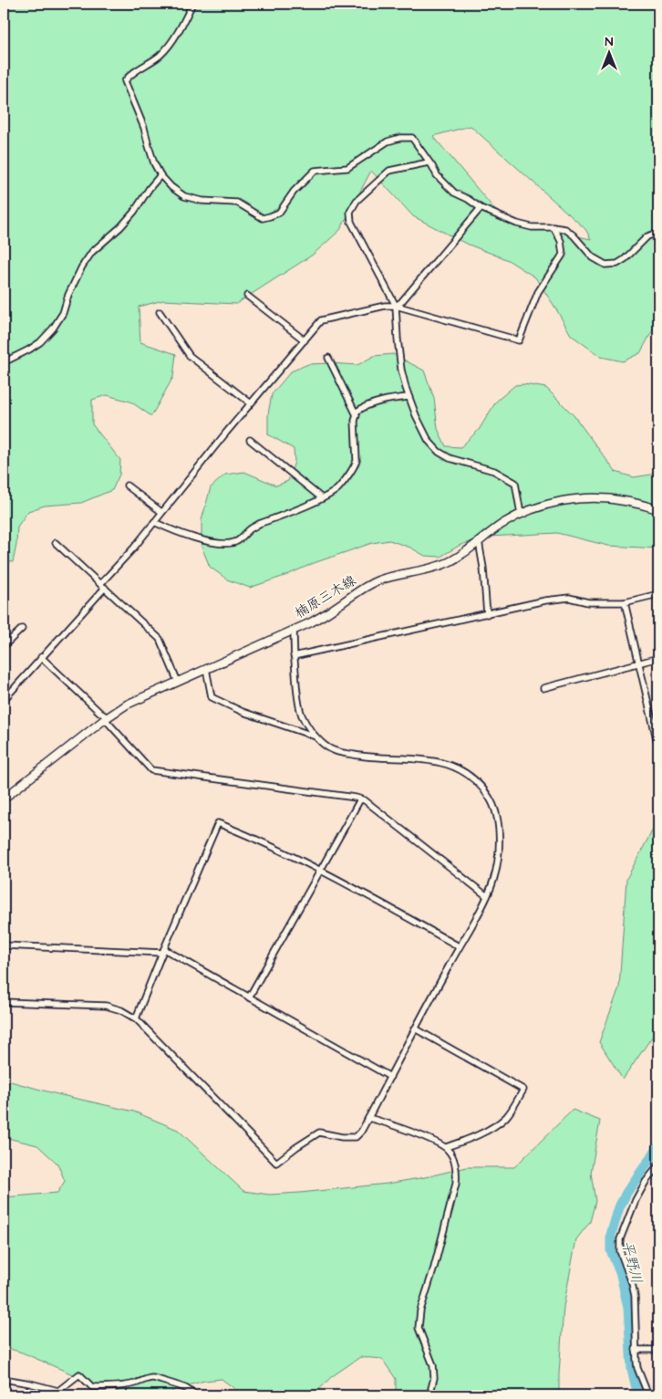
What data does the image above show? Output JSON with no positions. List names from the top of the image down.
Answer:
{
  "streets": {
    "main road": ["楠原三木線"]
  },
  "water": ["平野川"],
  "north": "top"
}
